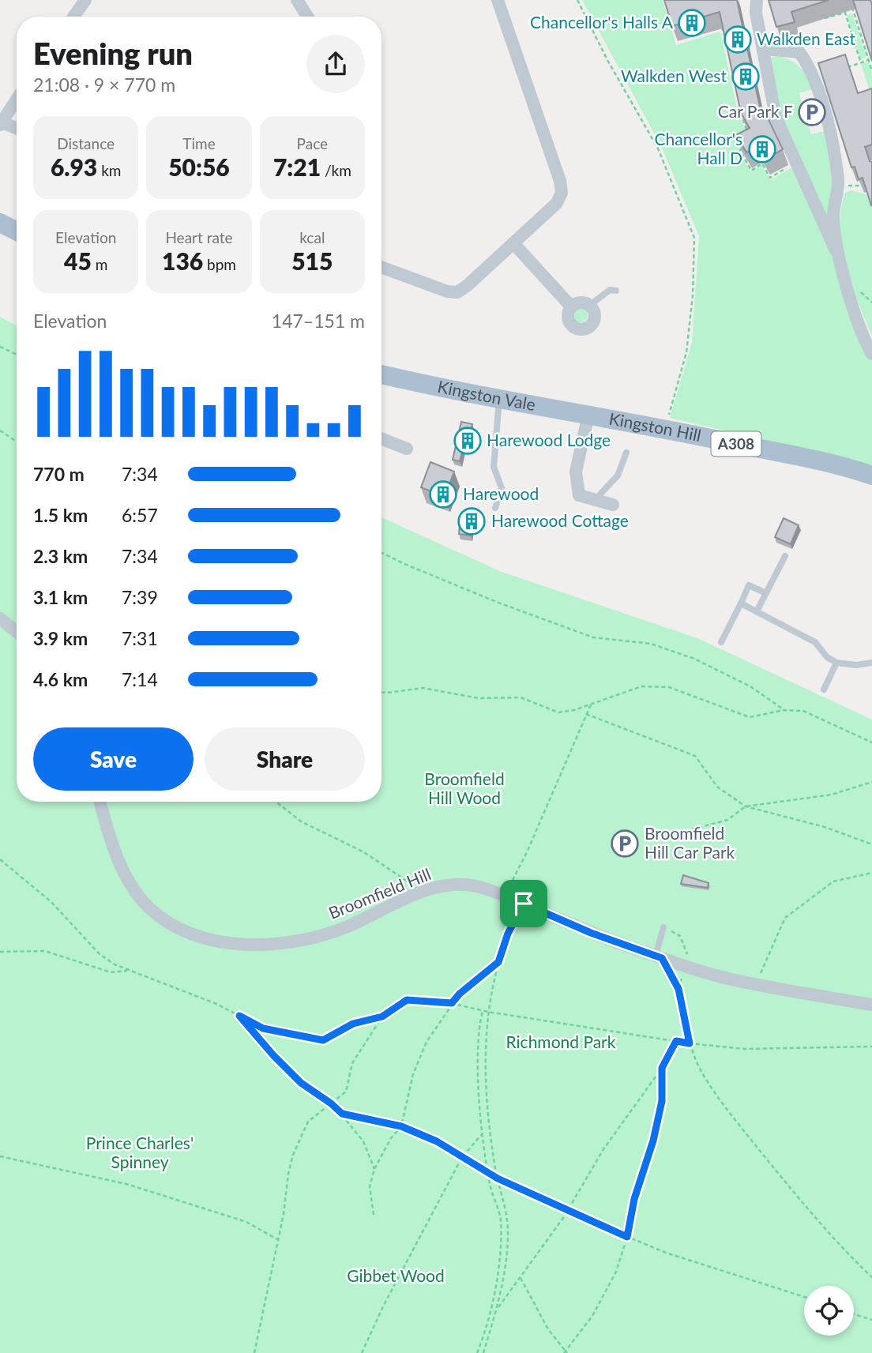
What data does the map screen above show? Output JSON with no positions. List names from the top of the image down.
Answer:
{
  "streets": {
    "main road": ["Kingston Vale", "Kingston Hill", "A308"],
    "street": ["Broomfield Hill"]
  },
  "crossings": [
    ["Kingston Vale", "Kingston Hill"]
  ],
  "parks": [
    "Broomfield Hill Wood",
    "Richmond Park",
    "Prince Charles' Spinney",
    "Gibbet Wood"
  ],
  "places": {
    "building": [
      "Chancellor's Halls A",
      "Walkden East",
      "Walkden West",
      "Chancellor's Hall D",
      "Harewood Lodge",
      "Harewood",
      "Harewood Cottage"
    ],
    "parking": ["Car Park F", "Broomfield Hill Car Park"]
  },
  "page": {
    "heading": ["Evening run", "21:08 · 9 × 770 m"],
    "stats": [
      ["Distance", "6.93 km"],
      ["Time", "50:56"],
      ["Pace", "7:21 /km"],
      ["Elevation", "45 m"],
      ["Heart rate", "136 bpm"],
      ["kcal", "515"]
    ],
    "chart": ["Elevation", "147–151 m"],
    "list": [
      {
        "name": "770 m",
        "note": "7:34"
      },
      {
        "name": "1.5 km",
        "note": "6:57"
      },
      {
        "name": "2.3 km",
        "note": "7:34"
      },
      {
        "name": "3.1 km",
        "note": "7:39"
      },
      {
        "name": "3.9 km",
        "note": "7:31"
      },
      {
        "name": "4.6 km",
        "note": "7:14"
      }
    ],
    "buttons": ["Save", "Share"]
  }
}
